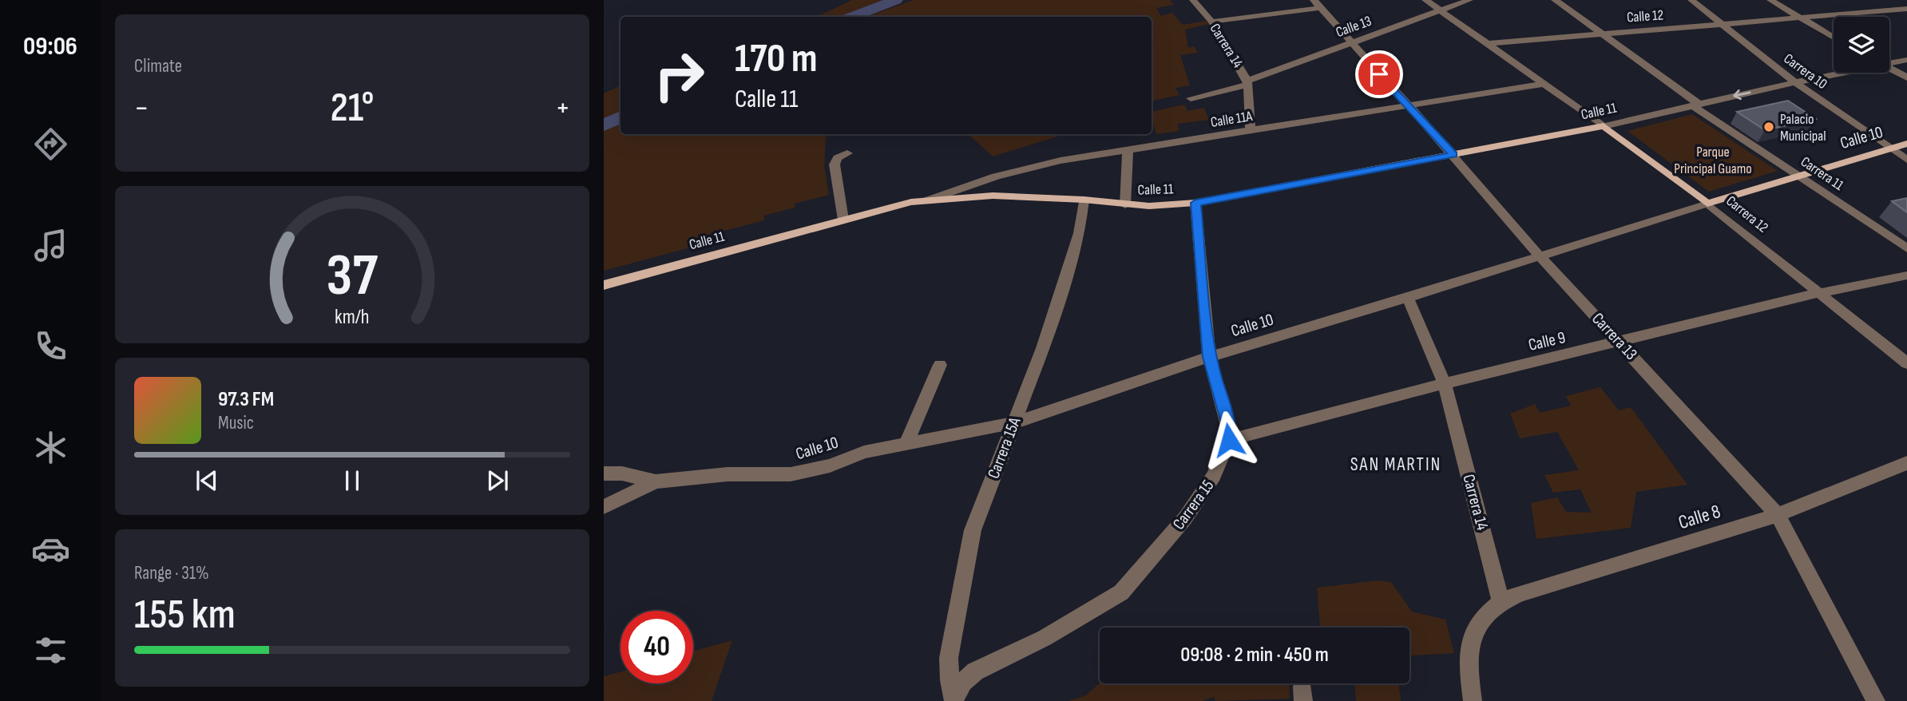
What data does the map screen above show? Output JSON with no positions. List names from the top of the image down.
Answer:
{
  "streets": {
    "main road": ["Calle 11", "Calle 10", "Carrera 12"],
    "street": [
      "Calle 12",
      "Calle 13",
      "Carrera 14",
      "Carrera 10",
      "Calle 11A",
      "Carrera 11",
      "Carrera 13",
      "Calle 9",
      "Carrera 15A",
      "Carrera 15",
      "Calle 8"
    ]
  },
  "crossings": [
    ["Calle 12", "Carrera 10"],
    ["Calle 12", "Carrera 11"],
    ["Calle 12", "Carrera 12"],
    ["Calle 13", "Carrera 14"],
    ["Calle 13", "Carrera 12"],
    ["Calle 13", "Carrera 13"],
    ["Carrera 14", "Calle 11A"],
    ["Carrera 14", "Calle 10"],
    ["Carrera 14", "Calle 9"],
    ["Carrera 14", "Calle 8"],
    ["Carrera 10", "Calle 11"],
    ["Carrera 10", "Calle 10"],
    ["Calle 11", "Calle 11A"],
    ["Calle 11", "Carrera 11"],
    ["Calle 11", "Carrera 12"],
    ["Calle 11", "Carrera 13"],
    ["Calle 11", "Carrera 15A"],
    ["Calle 11A", "Carrera 12"],
    ["Calle 11A", "Carrera 13"],
    ["Calle 10", "Carrera 11"],
    ["Calle 10", "Carrera 12"],
    ["Calle 10", "Carrera 13"],
    ["Calle 10", "Carrera 15A"],
    ["Carrera 12", "Calle 9"],
    ["Carrera 13", "Calle 9"],
    ["Carrera 13", "Calle 8"],
    ["Calle 9", "Carrera 15"],
    ["Carrera 15A", "Carrera 15"]
  ],
  "districts": ["SAN MARTIN"],
  "parks": ["Parque Principal Guamo"],
  "places": ["Palacio Municipal"],
  "page": {
    "tabs": "09:06",
    "tile": [
      "Climate",
      ["Range · 31%", "155 km"]
    ],
    "turn": ["170 m", "Calle 11"],
    "heat": ["−", "21°", "+"],
    "song": ["97.3 FM", "Music"],
    "limit": "40",
    "trip": "09:08 · 2 min · 450 m",
    "gauge": ["37", "km/h"]
  }
}
